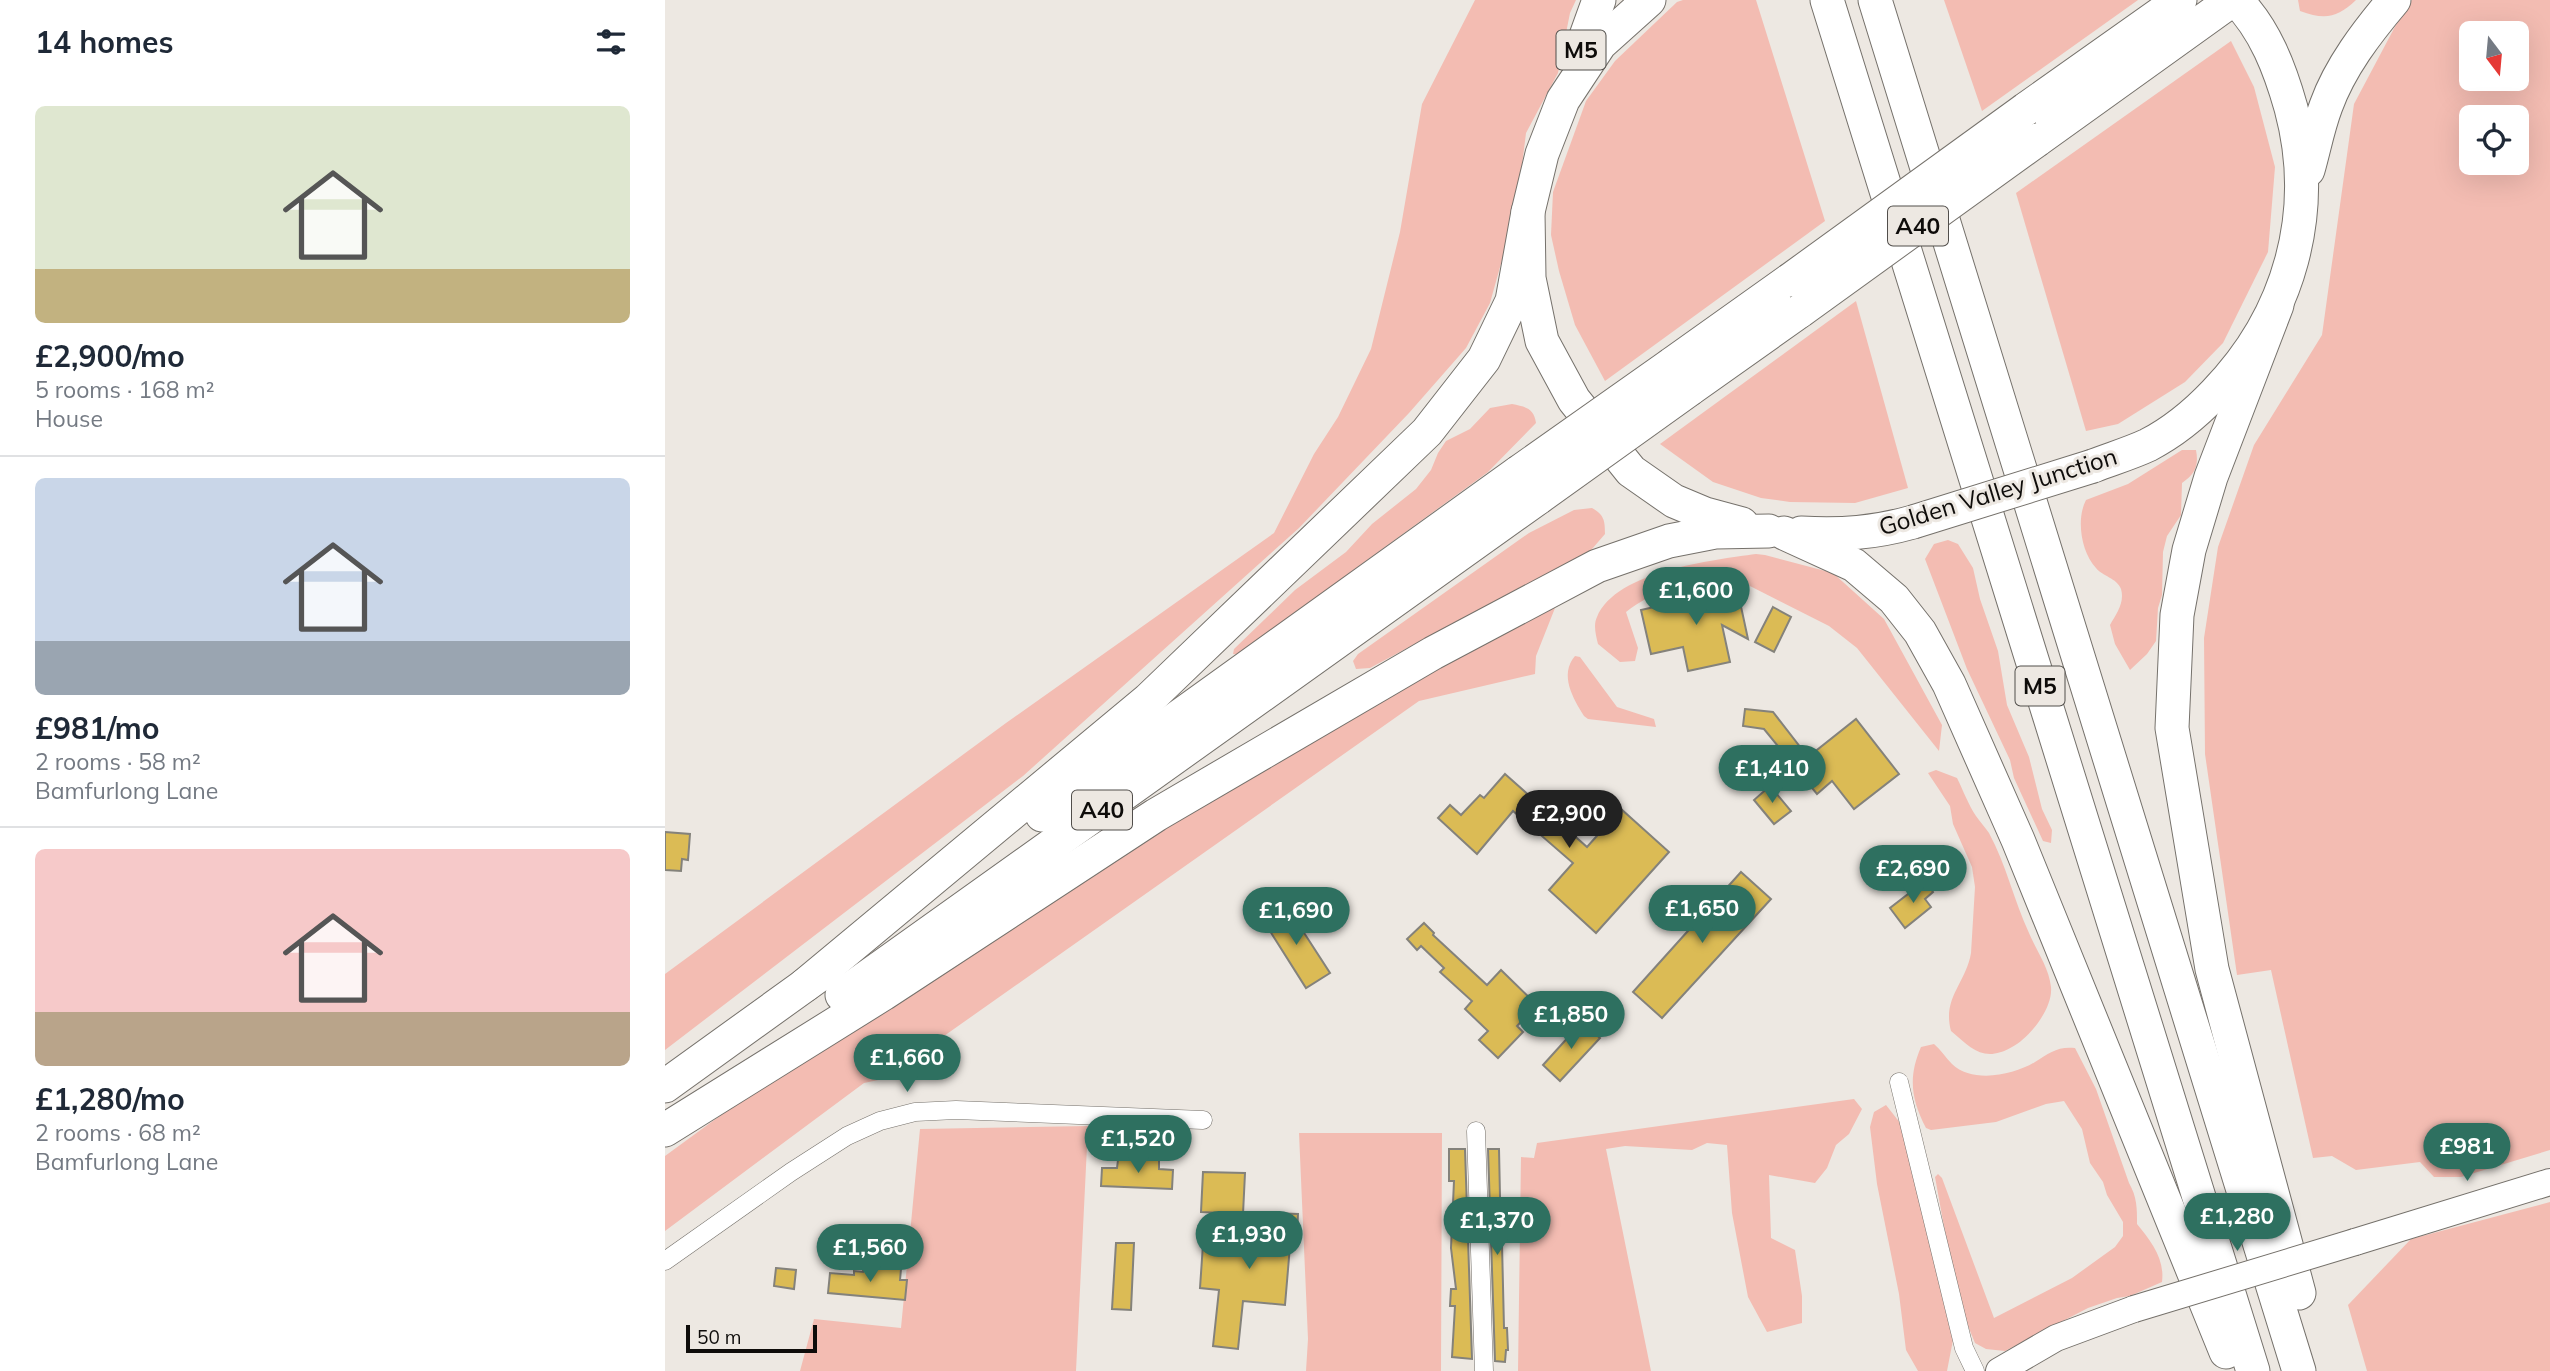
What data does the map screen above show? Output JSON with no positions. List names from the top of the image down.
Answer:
{
  "streets": {
    "highway": ["M5", "A40", "Golden Valley Junction"]
  },
  "crossings": [
    ["M5", "Golden Valley Junction"],
    ["A40", "Golden Valley Junction"]
  ],
  "scale_bar": "50 m",
  "north": "bottom",
  "page": {
    "heading": "14 homes",
    "list": [
      {
        "name": "£2,900/mo",
        "note": "5 rooms · 168 m² · House"
      },
      {
        "name": "£981/mo",
        "note": "2 rooms · 58 m² · Bamfurlong Lane"
      },
      {
        "name": "£1,280/mo",
        "note": "2 rooms · 68 m² · Bamfurlong Lane"
      }
    ],
    "price": [
      "£1,600",
      "£1,410",
      "£2,900",
      "£2,690",
      "£1,650",
      "£1,690",
      "£1,850",
      "£1,660",
      "£1,520",
      "£981",
      "£1,280",
      "£1,370",
      "£1,930",
      "£1,560"
    ],
    "scale": "50 m"
  }
}
